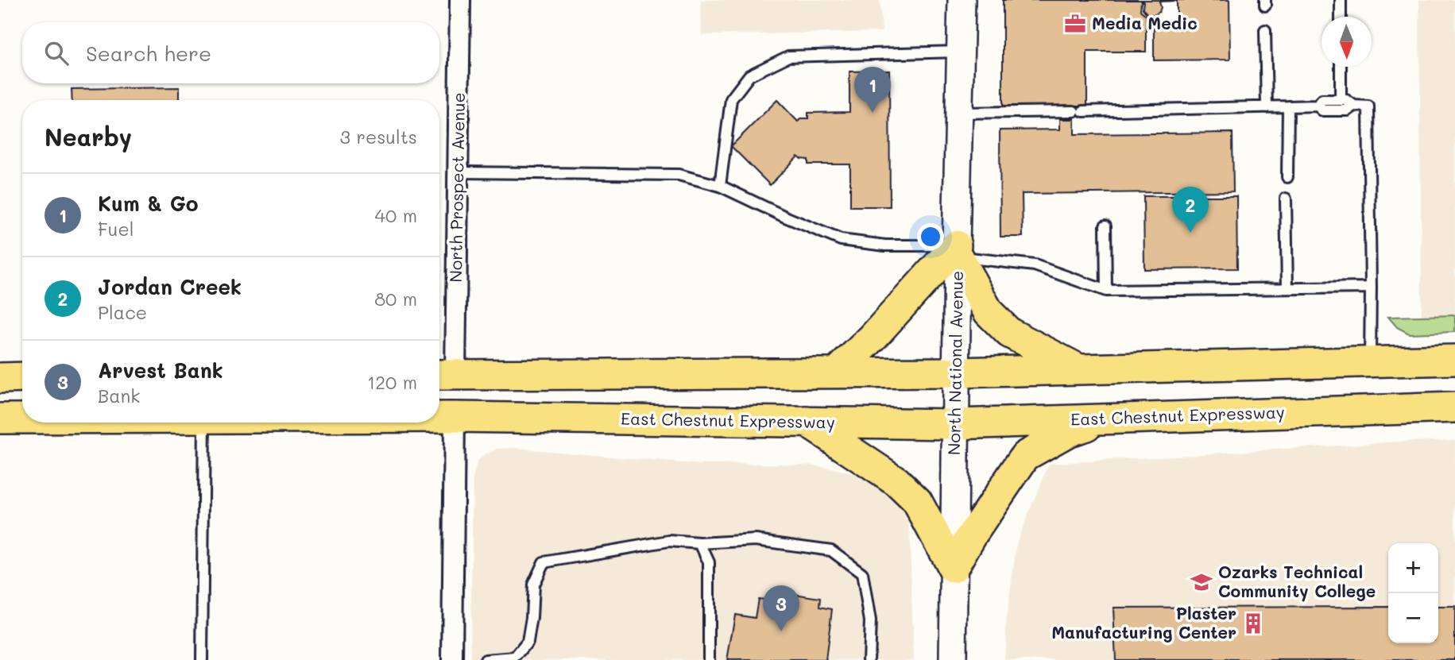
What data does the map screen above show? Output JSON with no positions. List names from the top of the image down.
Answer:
{
  "streets": {
    "main road": ["North National Avenue", "East Chestnut Expressway"],
    "street": ["North Prospect Avenue"]
  },
  "crossings": [
    ["North National Avenue", "East Chestnut Expressway"]
  ],
  "places": {
    "office": ["Media Medic"],
    "school or university": ["Ozarks Technical Community College"],
    "building": ["Plaster Manufacturing Center"]
  },
  "north": "bottom",
  "page": {
    "search": "Search here",
    "pins": ["1", "2", "3"],
    "heading": ["Nearby", "3 results"],
    "list": [
      {
        "mark": "1",
        "name": "Kum & Go",
        "note": "Fuel",
        "value": "40 m"
      },
      {
        "mark": "2",
        "name": "Jordan Creek",
        "note": "Place",
        "value": "80 m"
      },
      {
        "mark": "3",
        "name": "Arvest Bank",
        "note": "Bank",
        "value": "120 m"
      }
    ],
    "map_buttons": ["+", "−"]
  }
}
